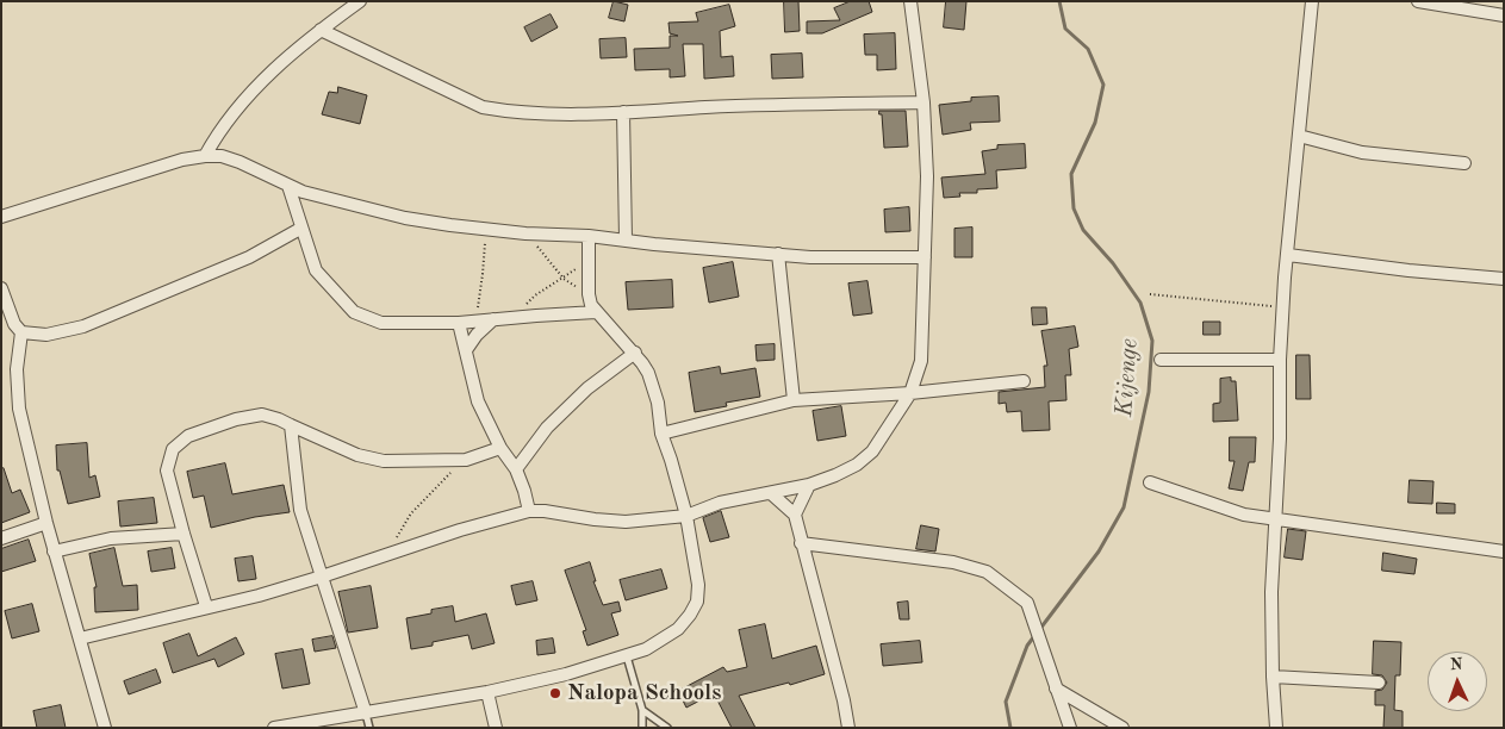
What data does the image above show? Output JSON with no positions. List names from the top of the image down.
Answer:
{
  "water": ["Kijenge"],
  "places": ["Nalopa Schools"],
  "north": "top"
}
